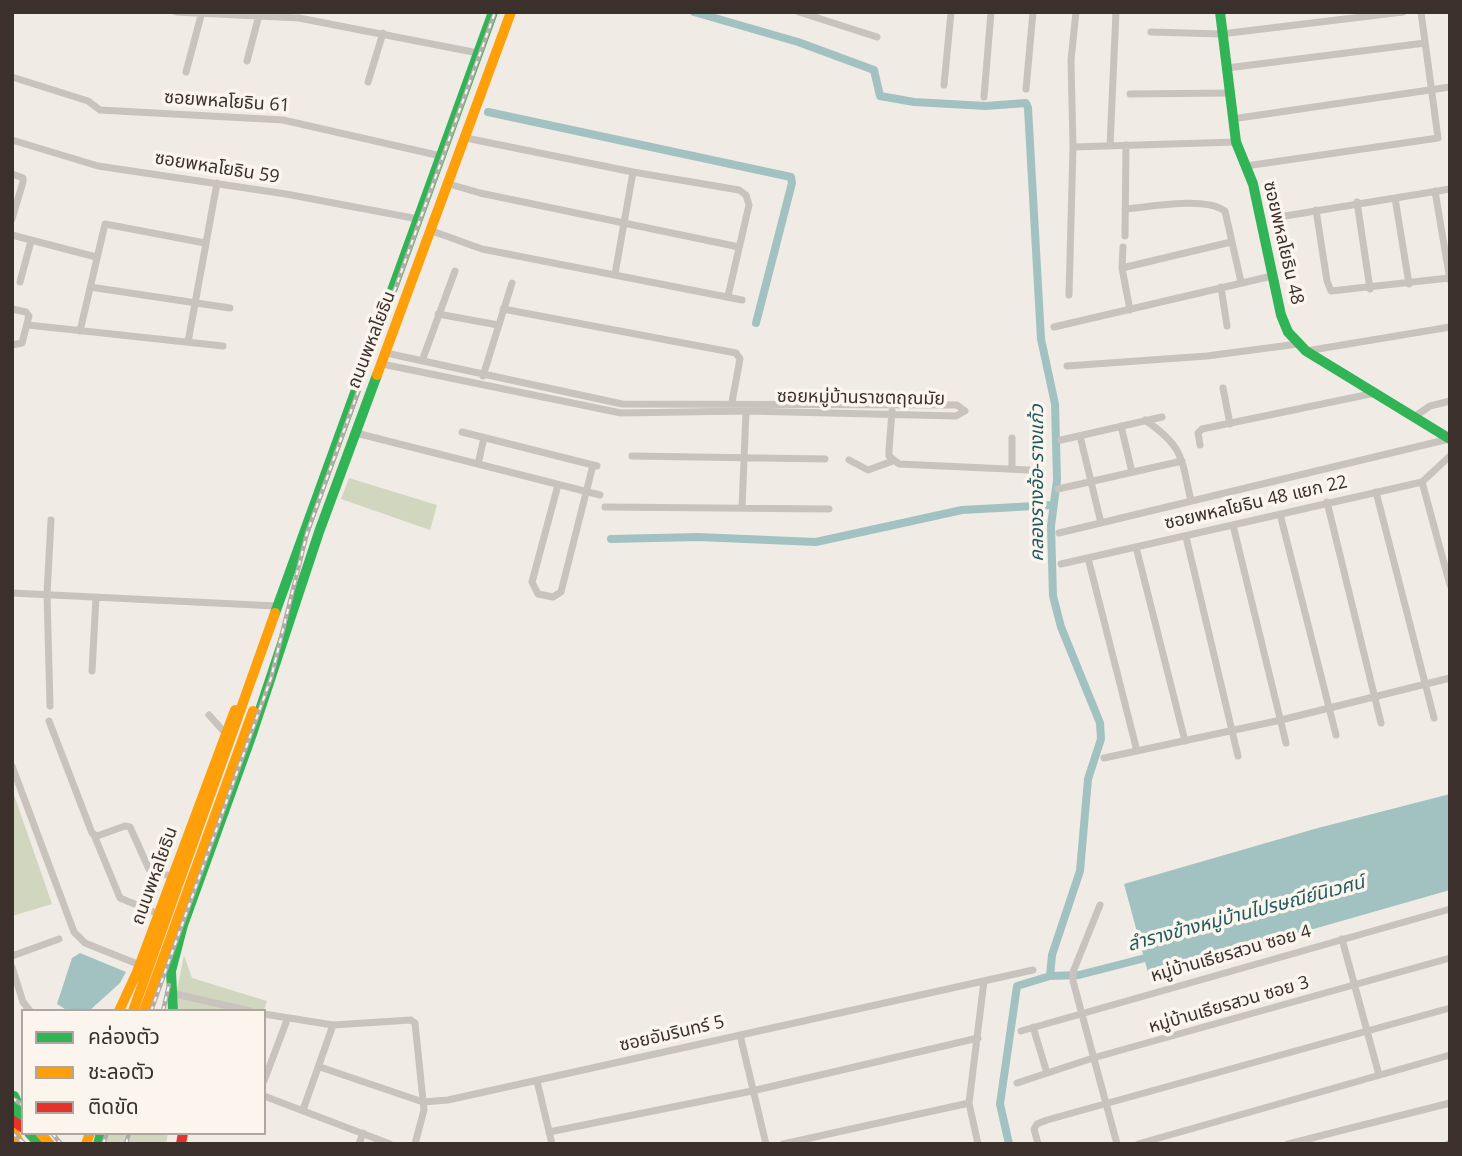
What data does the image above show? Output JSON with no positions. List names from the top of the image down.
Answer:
{
  "streets": {
    "main road": ["ซอยพหลโยธิน 48", "ถนนพหลโยธิน"],
    "street": [
      "ซอยพหลโยธิน 61",
      "ซอยพหลโยธิน 59",
      "ซอยหมู่บ้านราชตฤณมัย",
      "ซอยพหลโยธิน 48 แยก 22",
      "หมู่บ้านเธียรสวน ซอย 4",
      "หมู่บ้านเธียรสวน ซอย 3",
      "ซอยอัมรินทร์ 5"
    ]
  },
  "crossings": [
    ["ซอยพหลโยธิน 61", "ถนนพหลโยธิน"],
    ["ซอยพหลโยธิน 59", "ถนนพหลโยธิน"],
    ["ถนนพหลโยธิน", "ซอยหมู่บ้านราชตฤณมัย"]
  ],
  "water": ["คลองรางอ้อ-รางแก้ว", "ลำรางข้างหมู่บ้านไปรษณีย์นิเวศน์"],
  "legend": ["คล่องตัว", "ชะลอตัว", "ติดขัด"]
}
